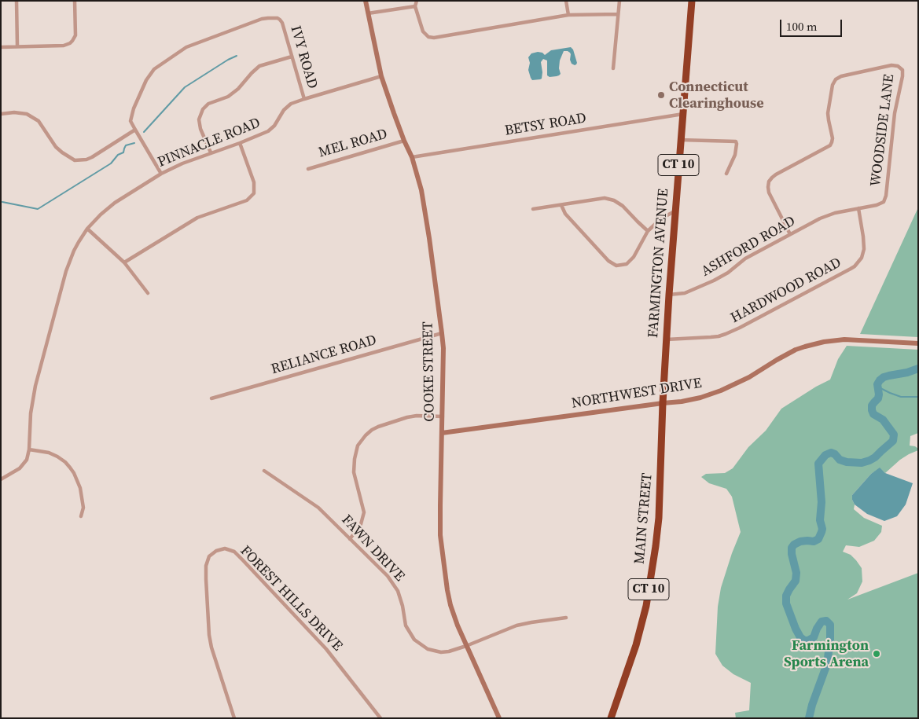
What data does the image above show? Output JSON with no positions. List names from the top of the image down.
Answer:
{
  "streets": {
    "highway": ["CT 10", "FARMINGTON AVENUE", "MAIN STREET"],
    "main road": ["COOKE STREET", "NORTHWEST DRIVE"],
    "street": [
      "IVY ROAD",
      "BETSY ROAD",
      "WOODSIDE LANE",
      "PINNACLE ROAD",
      "MEL ROAD",
      "ASHFORD ROAD",
      "HARDWOOD ROAD",
      "RELIANCE ROAD",
      "FAWN DRIVE",
      "FOREST HILLS DRIVE"
    ]
  },
  "crossings": [
    ["IVY ROAD", "PINNACLE ROAD"],
    ["BETSY ROAD", "FARMINGTON AVENUE"],
    ["BETSY ROAD", "COOKE STREET"],
    ["WOODSIDE LANE", "ASHFORD ROAD"],
    ["PINNACLE ROAD", "COOKE STREET"],
    ["MEL ROAD", "COOKE STREET"],
    ["ASHFORD ROAD", "FARMINGTON AVENUE"],
    ["ASHFORD ROAD", "HARDWOOD ROAD"],
    ["FARMINGTON AVENUE", "HARDWOOD ROAD"],
    ["FARMINGTON AVENUE", "NORTHWEST DRIVE"],
    ["FARMINGTON AVENUE", "MAIN STREET"],
    ["RELIANCE ROAD", "COOKE STREET"],
    ["COOKE STREET", "NORTHWEST DRIVE"],
    ["COOKE STREET", "FAWN DRIVE"]
  ],
  "places": ["Connecticut Clearinghouse", "Farmington Sports Arena"],
  "scale_bar": "100 m"
}
